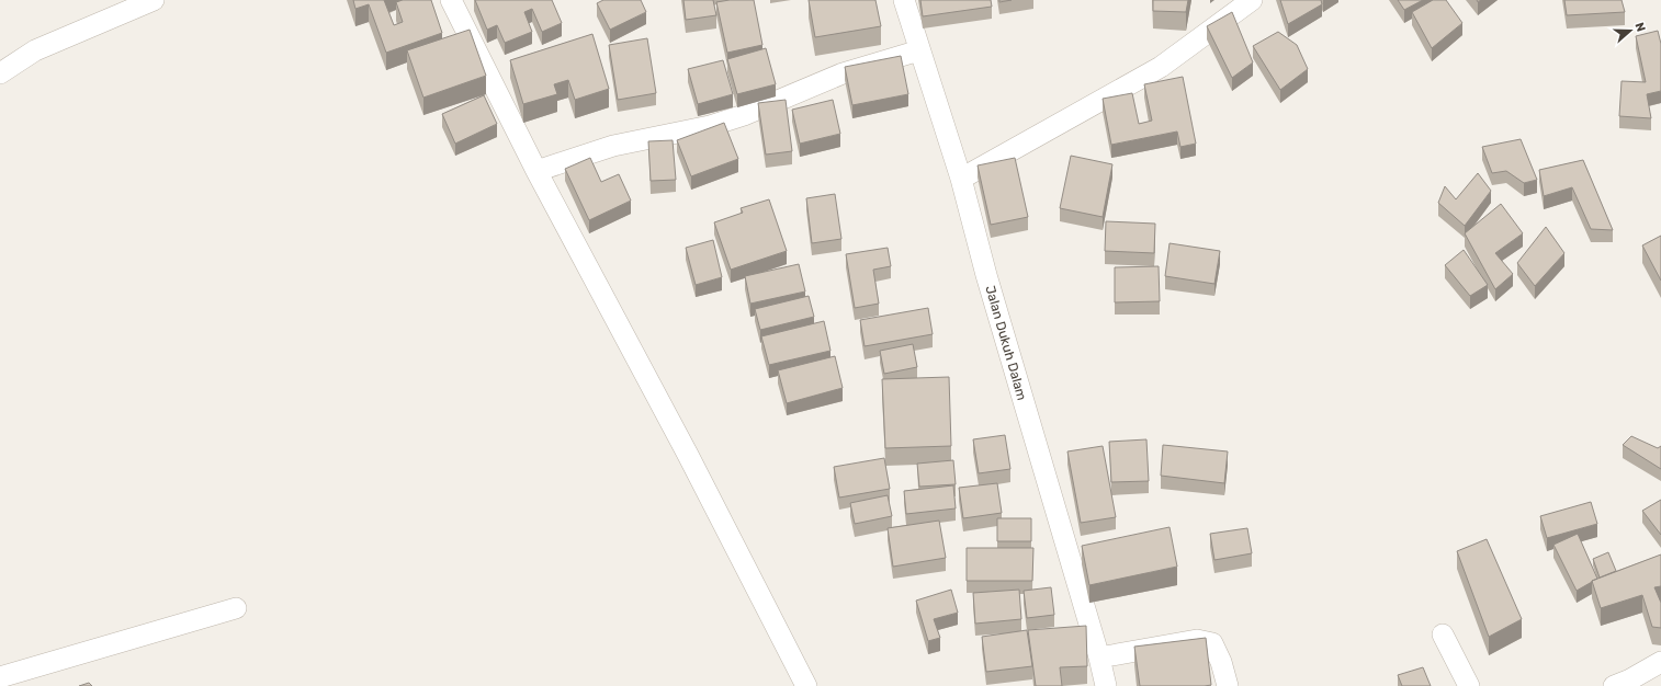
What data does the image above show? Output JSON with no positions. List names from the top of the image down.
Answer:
{
  "streets": {
    "street": ["Jalan Dukuh Dalam"]
  },
  "north": "right"
}
